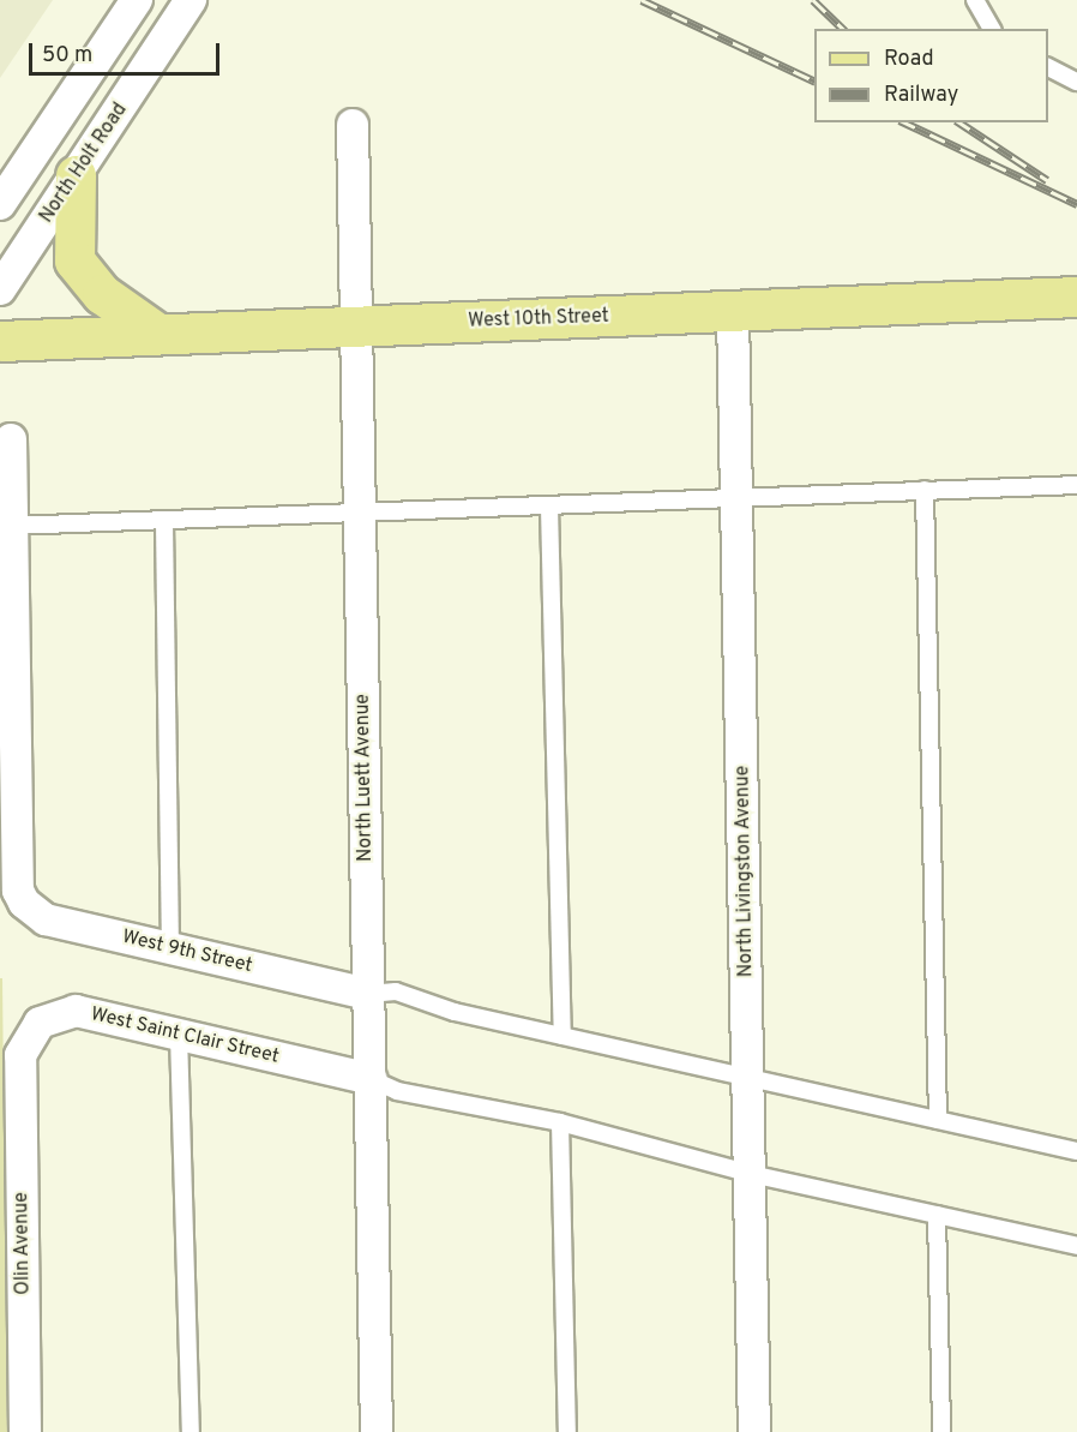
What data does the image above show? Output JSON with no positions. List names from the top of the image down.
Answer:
{
  "streets": {
    "main road": ["West 10th Street"],
    "street": [
      "North Holt Road",
      "North Luett Avenue",
      "North Livingston Avenue",
      "West 9th Street",
      "West Saint Clair Street",
      "Olin Avenue"
    ]
  },
  "crossings": [
    ["West 10th Street", "North Luett Avenue"],
    ["West 10th Street", "North Livingston Avenue"],
    ["North Luett Avenue", "West 9th Street"],
    ["North Luett Avenue", "West Saint Clair Street"],
    ["West Saint Clair Street", "Olin Avenue"]
  ],
  "legend": ["Road", "Railway"],
  "scale_bar": "50 m"
}
